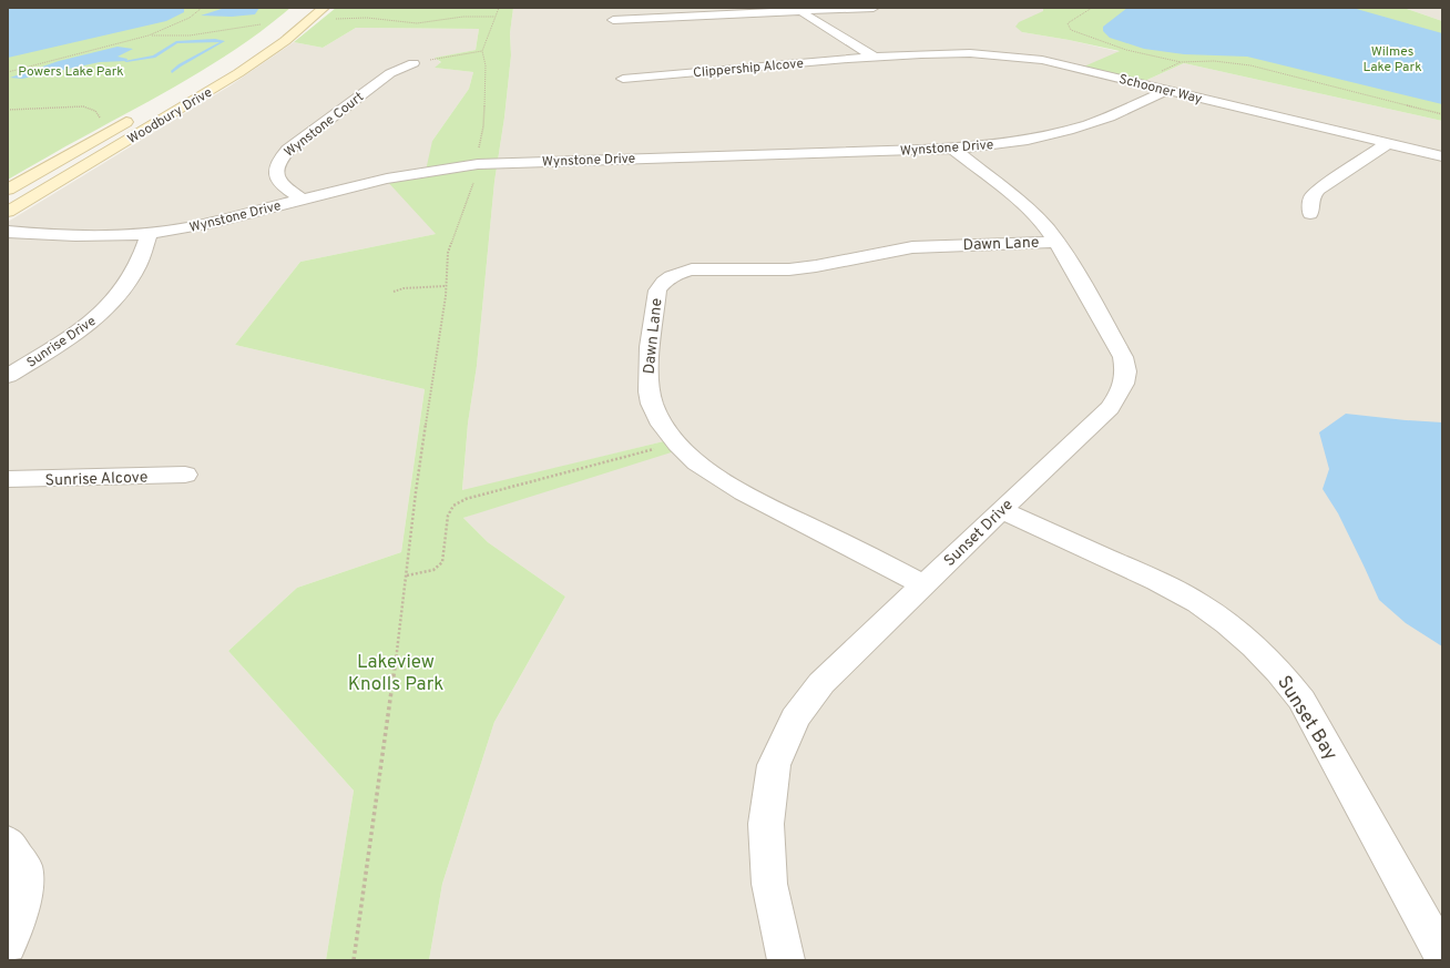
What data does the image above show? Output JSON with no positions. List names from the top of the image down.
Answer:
{
  "streets": {
    "main road": ["Woodbury Drive"],
    "street": [
      "Clippership Alcove",
      "Schooner Way",
      "Wynstone Court",
      "Wynstone Drive",
      "Dawn Lane",
      "Sunrise Drive",
      "Sunrise Alcove",
      "Sunset Drive",
      "Sunset Bay"
    ]
  },
  "crossings": [
    ["Clippership Alcove", "Schooner Way"],
    ["Schooner Way", "Wynstone Drive"],
    ["Wynstone Court", "Wynstone Drive"],
    ["Wynstone Drive", "Sunrise Drive"],
    ["Wynstone Drive", "Sunset Drive"],
    ["Dawn Lane", "Sunset Drive"],
    ["Sunset Drive", "Sunset Bay"]
  ],
  "parks": ["Wilmes Lake Park", "Powers Lake Park", "Lakeview Knolls Park"]
}
